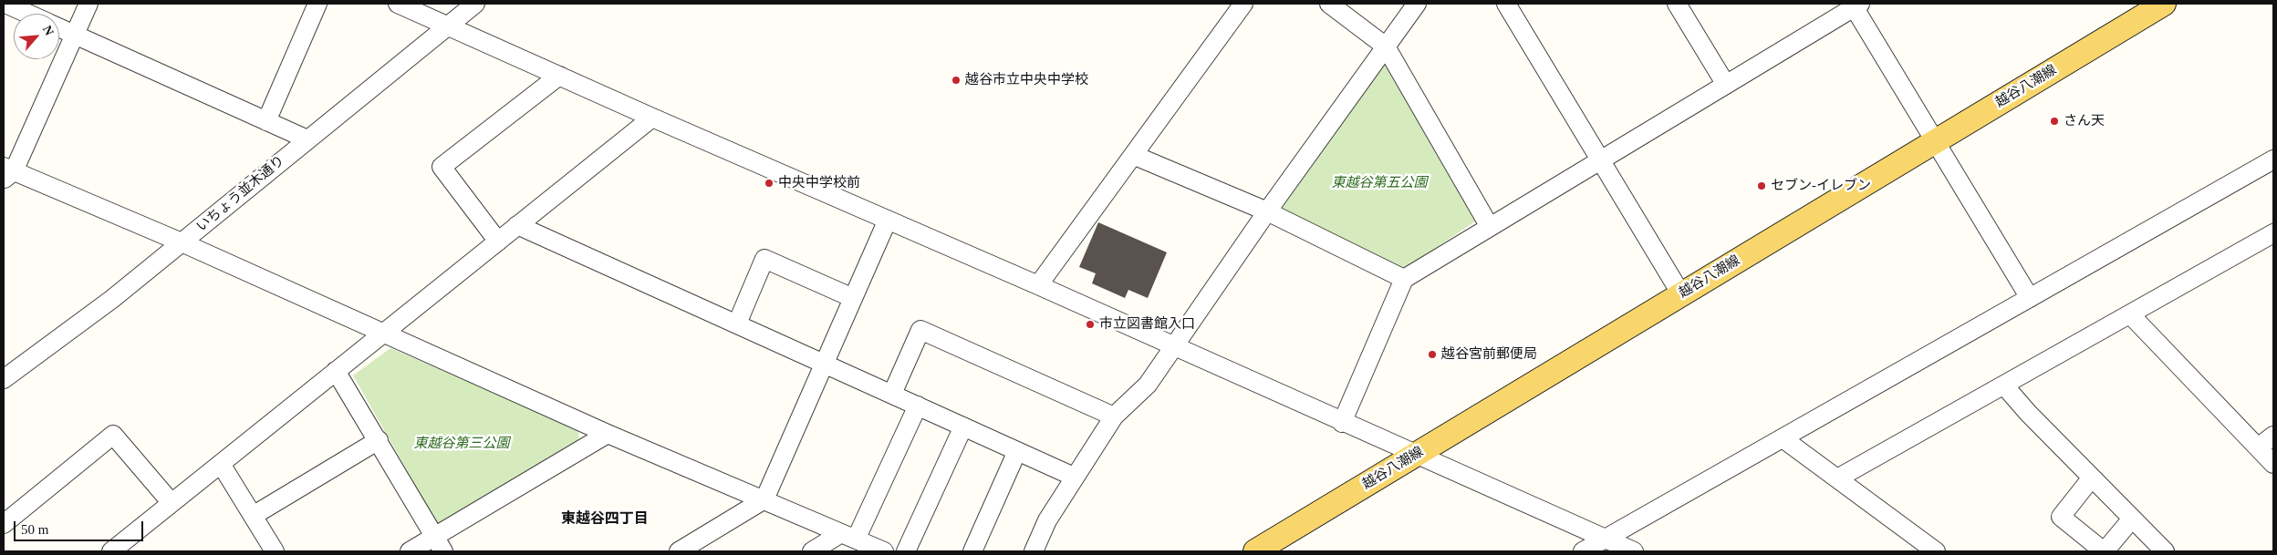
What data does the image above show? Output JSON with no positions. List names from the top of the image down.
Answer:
{
  "streets": {
    "main road": ["越谷八潮線"],
    "street": ["いちょう並木通り"]
  },
  "districts": ["東越谷四丁目"],
  "parks": ["東越谷第五公園", "東越谷第三公園"],
  "places": [
    "越谷市立中央中学校",
    "さん天",
    "中央中学校前",
    "セブン-イレブン",
    "市立図書館入口",
    "越谷宮前郵便局"
  ],
  "scale_bar": "50 m",
  "north": "top right"
}
